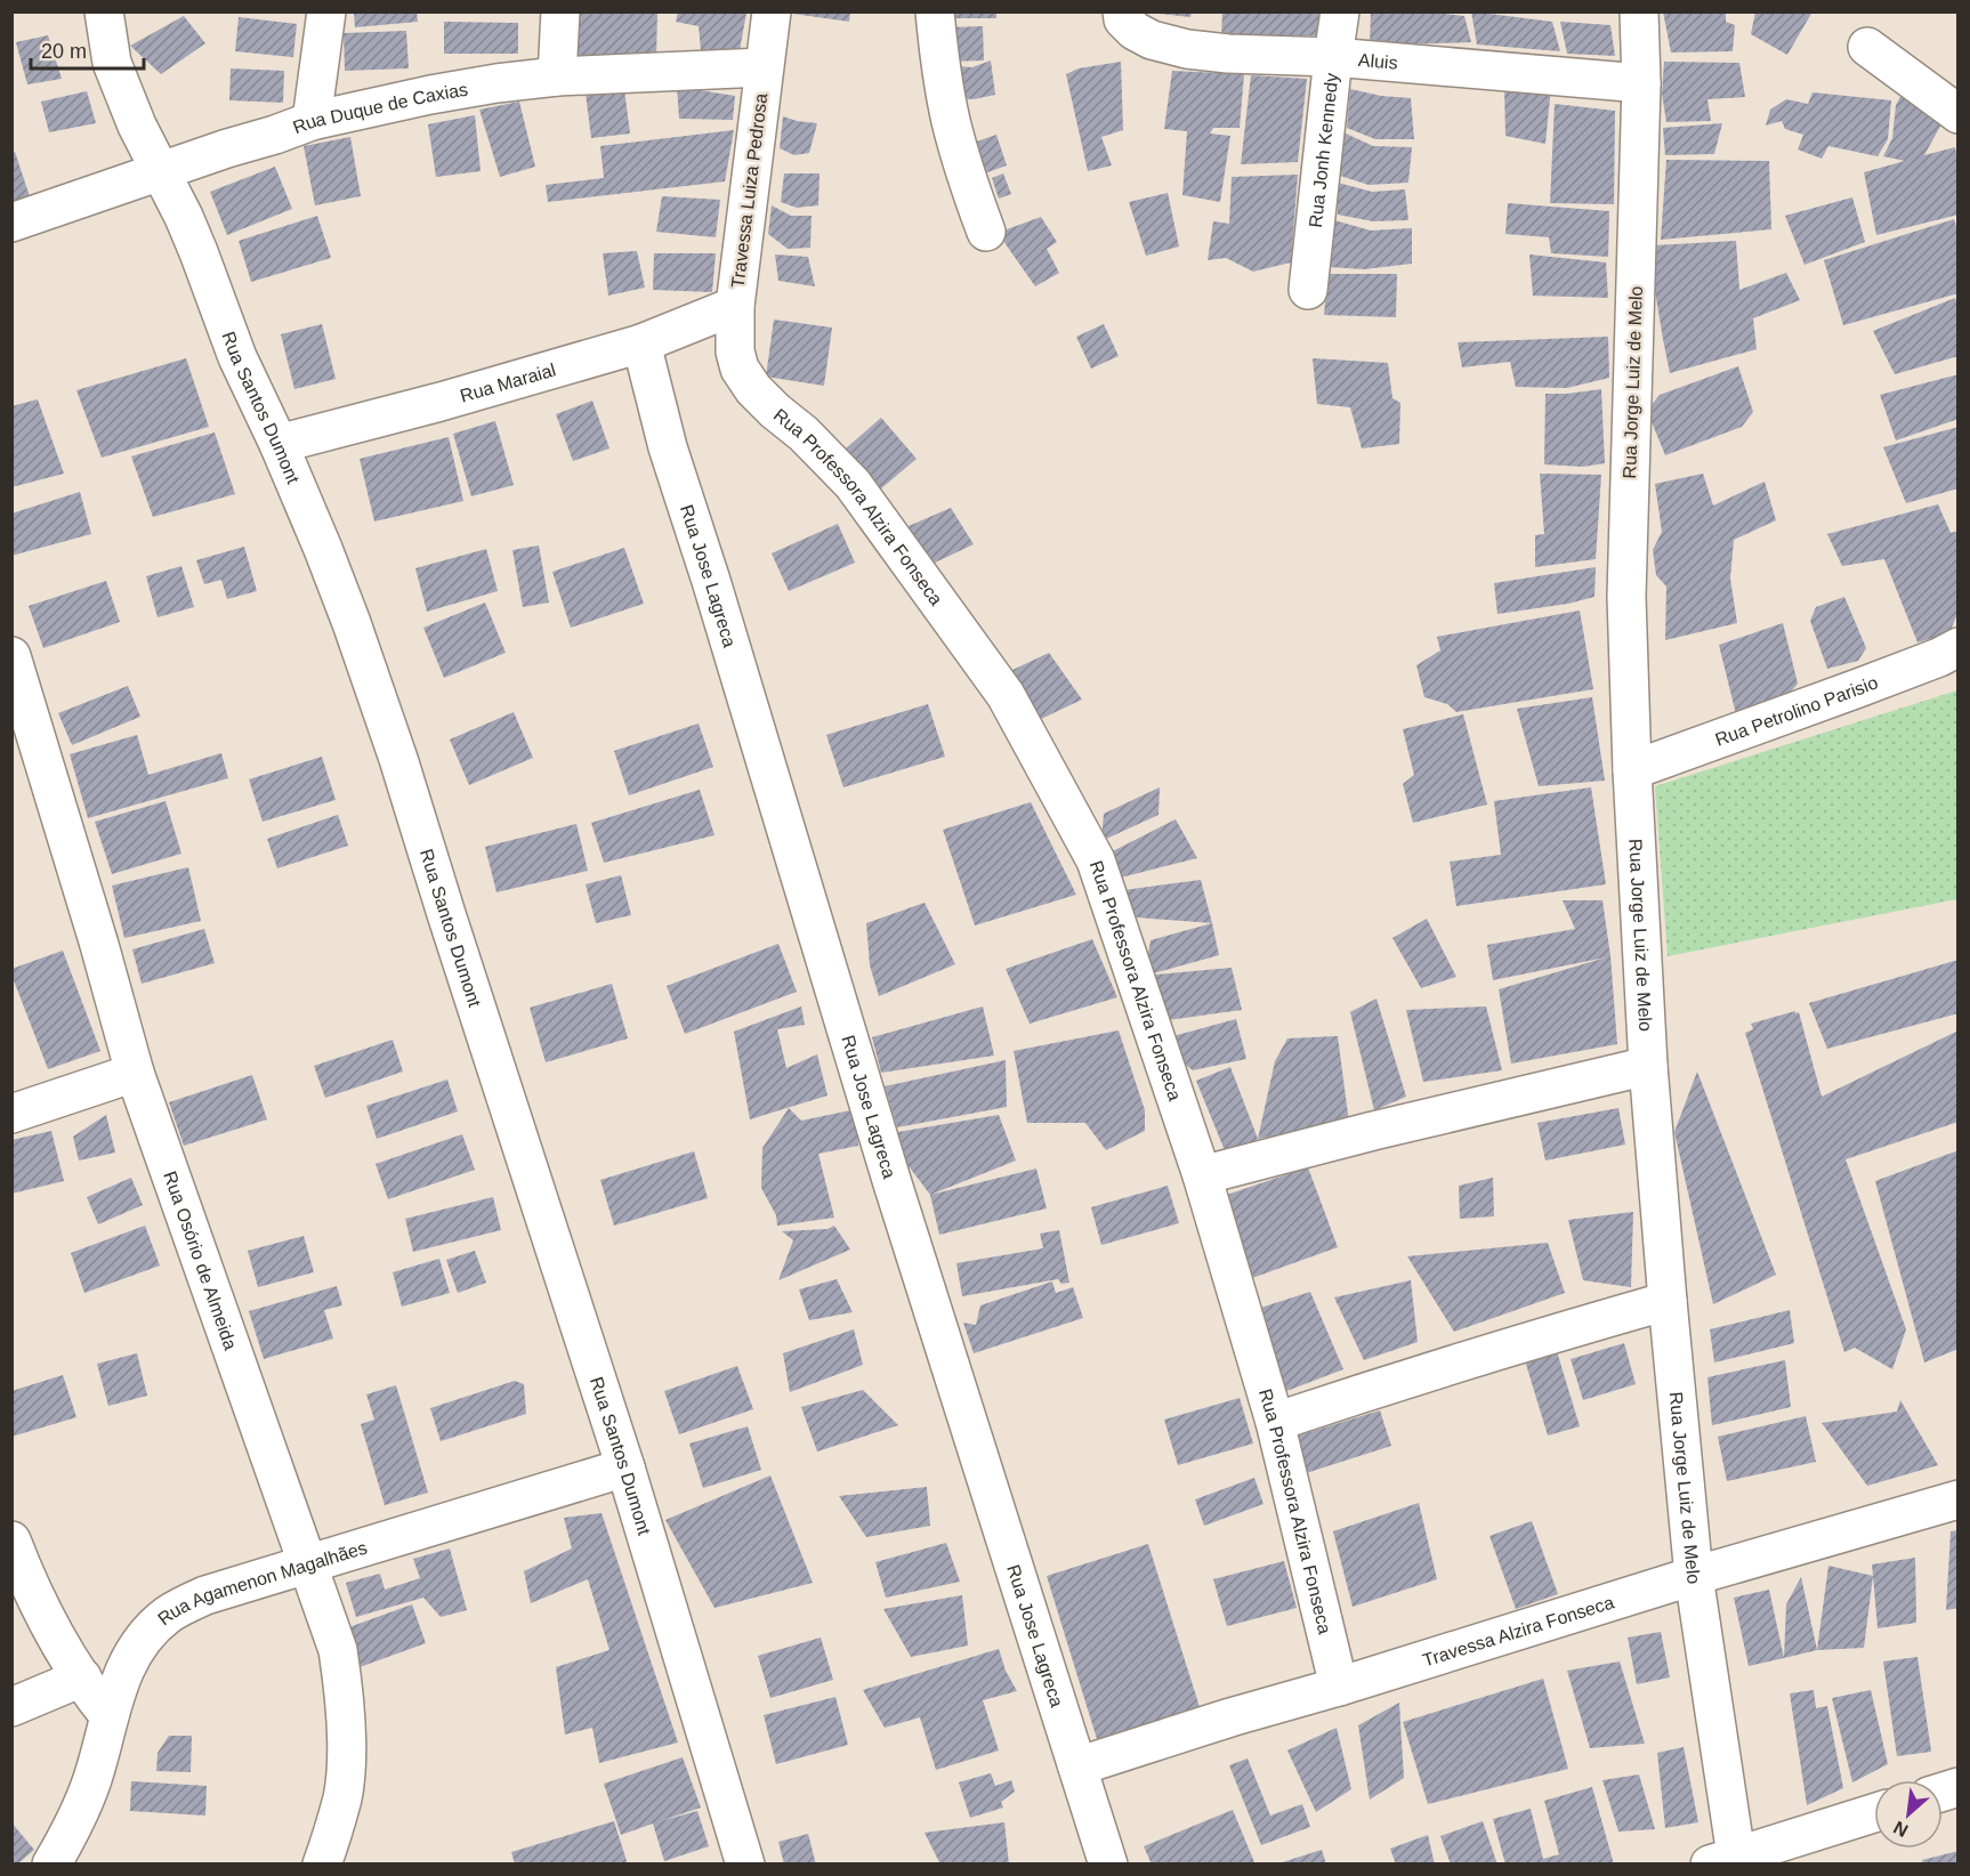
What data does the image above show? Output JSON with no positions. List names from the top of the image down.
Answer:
{
  "streets": {
    "street": [
      "Aluis",
      "Rua Duque de Caxias",
      "Rua Jonh Kennedy",
      "Travessa Luiza Pedrosa",
      "Rua Maraial",
      "Rua Jorge Luiz de Melo",
      "Rua Santos Dumont",
      "Rua Professora Alzira Fonseca",
      "Rua Jose Lagreca",
      "Rua Petrolino Parisio",
      "Rua Osório de Almeida",
      "Rua Agamenon Magalhães",
      "Travessa Alzira Fonseca"
    ]
  },
  "crossings": [
    ["Aluis", "Rua Jonh Kennedy"],
    ["Aluis", "Rua Jorge Luiz de Melo"],
    ["Rua Duque de Caxias", "Travessa Luiza Pedrosa"],
    ["Rua Duque de Caxias", "Rua Santos Dumont"],
    ["Travessa Luiza Pedrosa", "Rua Maraial"],
    ["Travessa Luiza Pedrosa", "Rua Professora Alzira Fonseca"],
    ["Rua Maraial", "Rua Santos Dumont"],
    ["Rua Maraial", "Rua Jose Lagreca"],
    ["Rua Jorge Luiz de Melo", "Rua Petrolino Parisio"],
    ["Rua Jorge Luiz de Melo", "Travessa Alzira Fonseca"],
    ["Rua Santos Dumont", "Rua Agamenon Magalhães"],
    ["Rua Professora Alzira Fonseca", "Travessa Alzira Fonseca"],
    ["Rua Jose Lagreca", "Travessa Alzira Fonseca"],
    ["Rua Osório de Almeida", "Rua Agamenon Magalhães"]
  ],
  "scale_bar": "20 m",
  "north": "bottom left"
}
